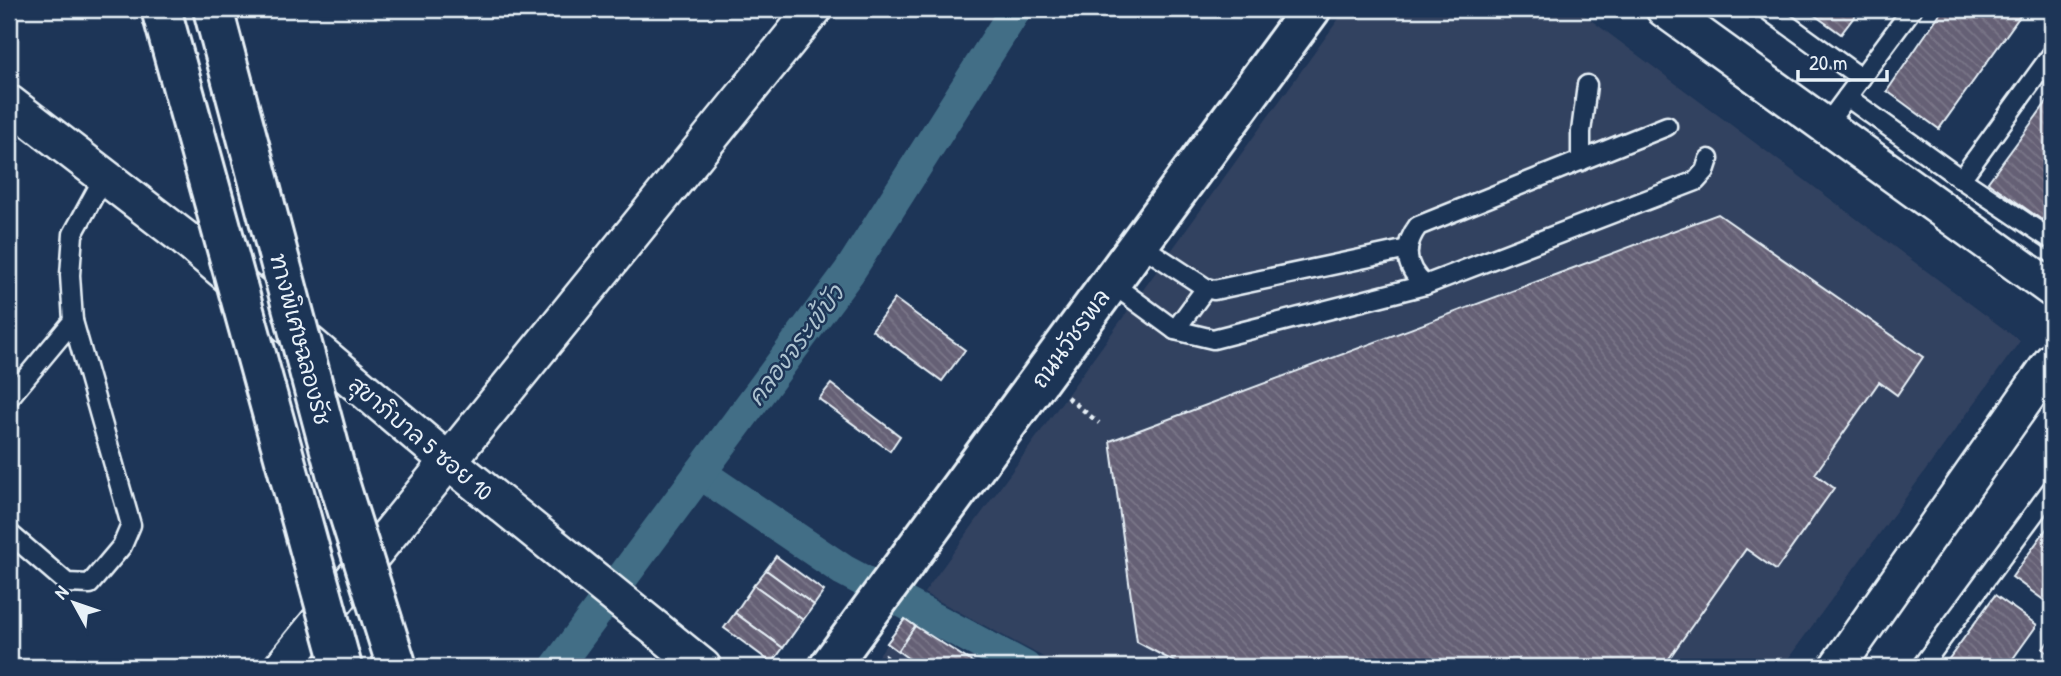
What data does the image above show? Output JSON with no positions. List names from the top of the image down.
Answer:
{
  "streets": {
    "main road": ["ถนนวัชรพล", "ทางพิเศษฉลองรัช"],
    "street": ["สุขาภิบาล 5 ซอย 10"]
  },
  "water": ["คลองจระเข้บัว"],
  "scale_bar": "20 m",
  "north": "top left"
}
